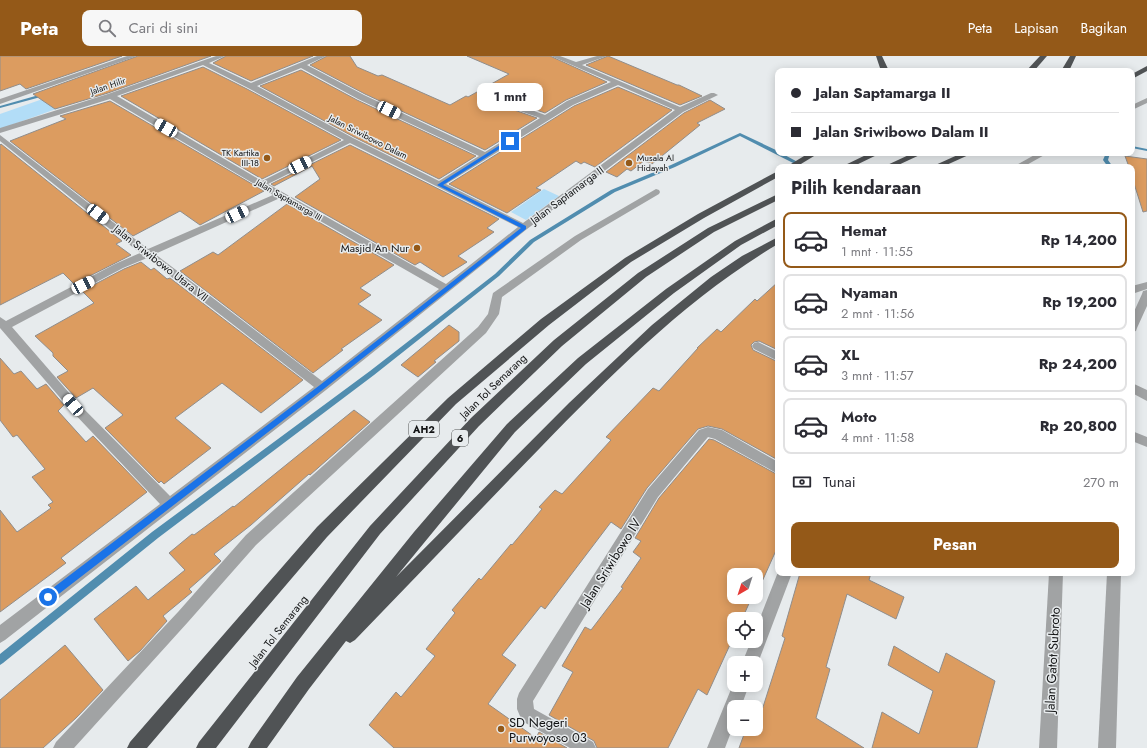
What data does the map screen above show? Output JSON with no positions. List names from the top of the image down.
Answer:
{
  "streets": {
    "highway": ["Jalan Tol Semarang", "AH2", "6"],
    "street": [
      "Jalan Hilir",
      "Jalan Sriwibowo Dalam",
      "Jalan Saptamarga II",
      "Jalan Saptamarga III",
      "Jalan Sriwibowo Utara VII",
      "Jalan Sriwibowo IV",
      "Jalan Gatot Subroto"
    ]
  },
  "crossings": [
    ["Jalan Hilir", "Jalan Sriwibowo Dalam"],
    ["Jalan Hilir", "Jalan Saptamarga III"],
    ["Jalan Sriwibowo Dalam", "Jalan Saptamarga II"],
    ["Jalan Saptamarga II", "Jalan Saptamarga III"],
    ["Jalan Saptamarga II", "Jalan Sriwibowo Utara VII"]
  ],
  "places": [
    "TK Kartika III-18",
    "Musala Al Hidayah",
    "Masjid An Nur",
    "SD Negeri Purwoyoso 03"
  ],
  "north": "bottom left",
  "page": {
    "header": "Peta",
    "search": "Cari di sini",
    "nav": ["Peta", "Lapisan", "Bagikan"],
    "banner": ["Jalan Saptamarga II", "Jalan Sriwibowo Dalam II"],
    "bubble": "1 mnt",
    "heading": "Pilih kendaraan",
    "list": [
      {
        "name": "Hemat",
        "note": "1 mnt · 11:55",
        "value": "Rp 14,200"
      },
      {
        "name": "Nyaman",
        "note": "2 mnt · 11:56",
        "value": "Rp 19,200"
      },
      {
        "name": "XL",
        "note": "3 mnt · 11:57",
        "value": "Rp 24,200"
      },
      {
        "name": "Moto",
        "note": "4 mnt · 11:58",
        "value": "Rp 20,800"
      }
    ],
    "pay": ["Tunai", "270 m"],
    "buttons": "Pesan",
    "map_buttons": ["+", "−"]
  }
}
